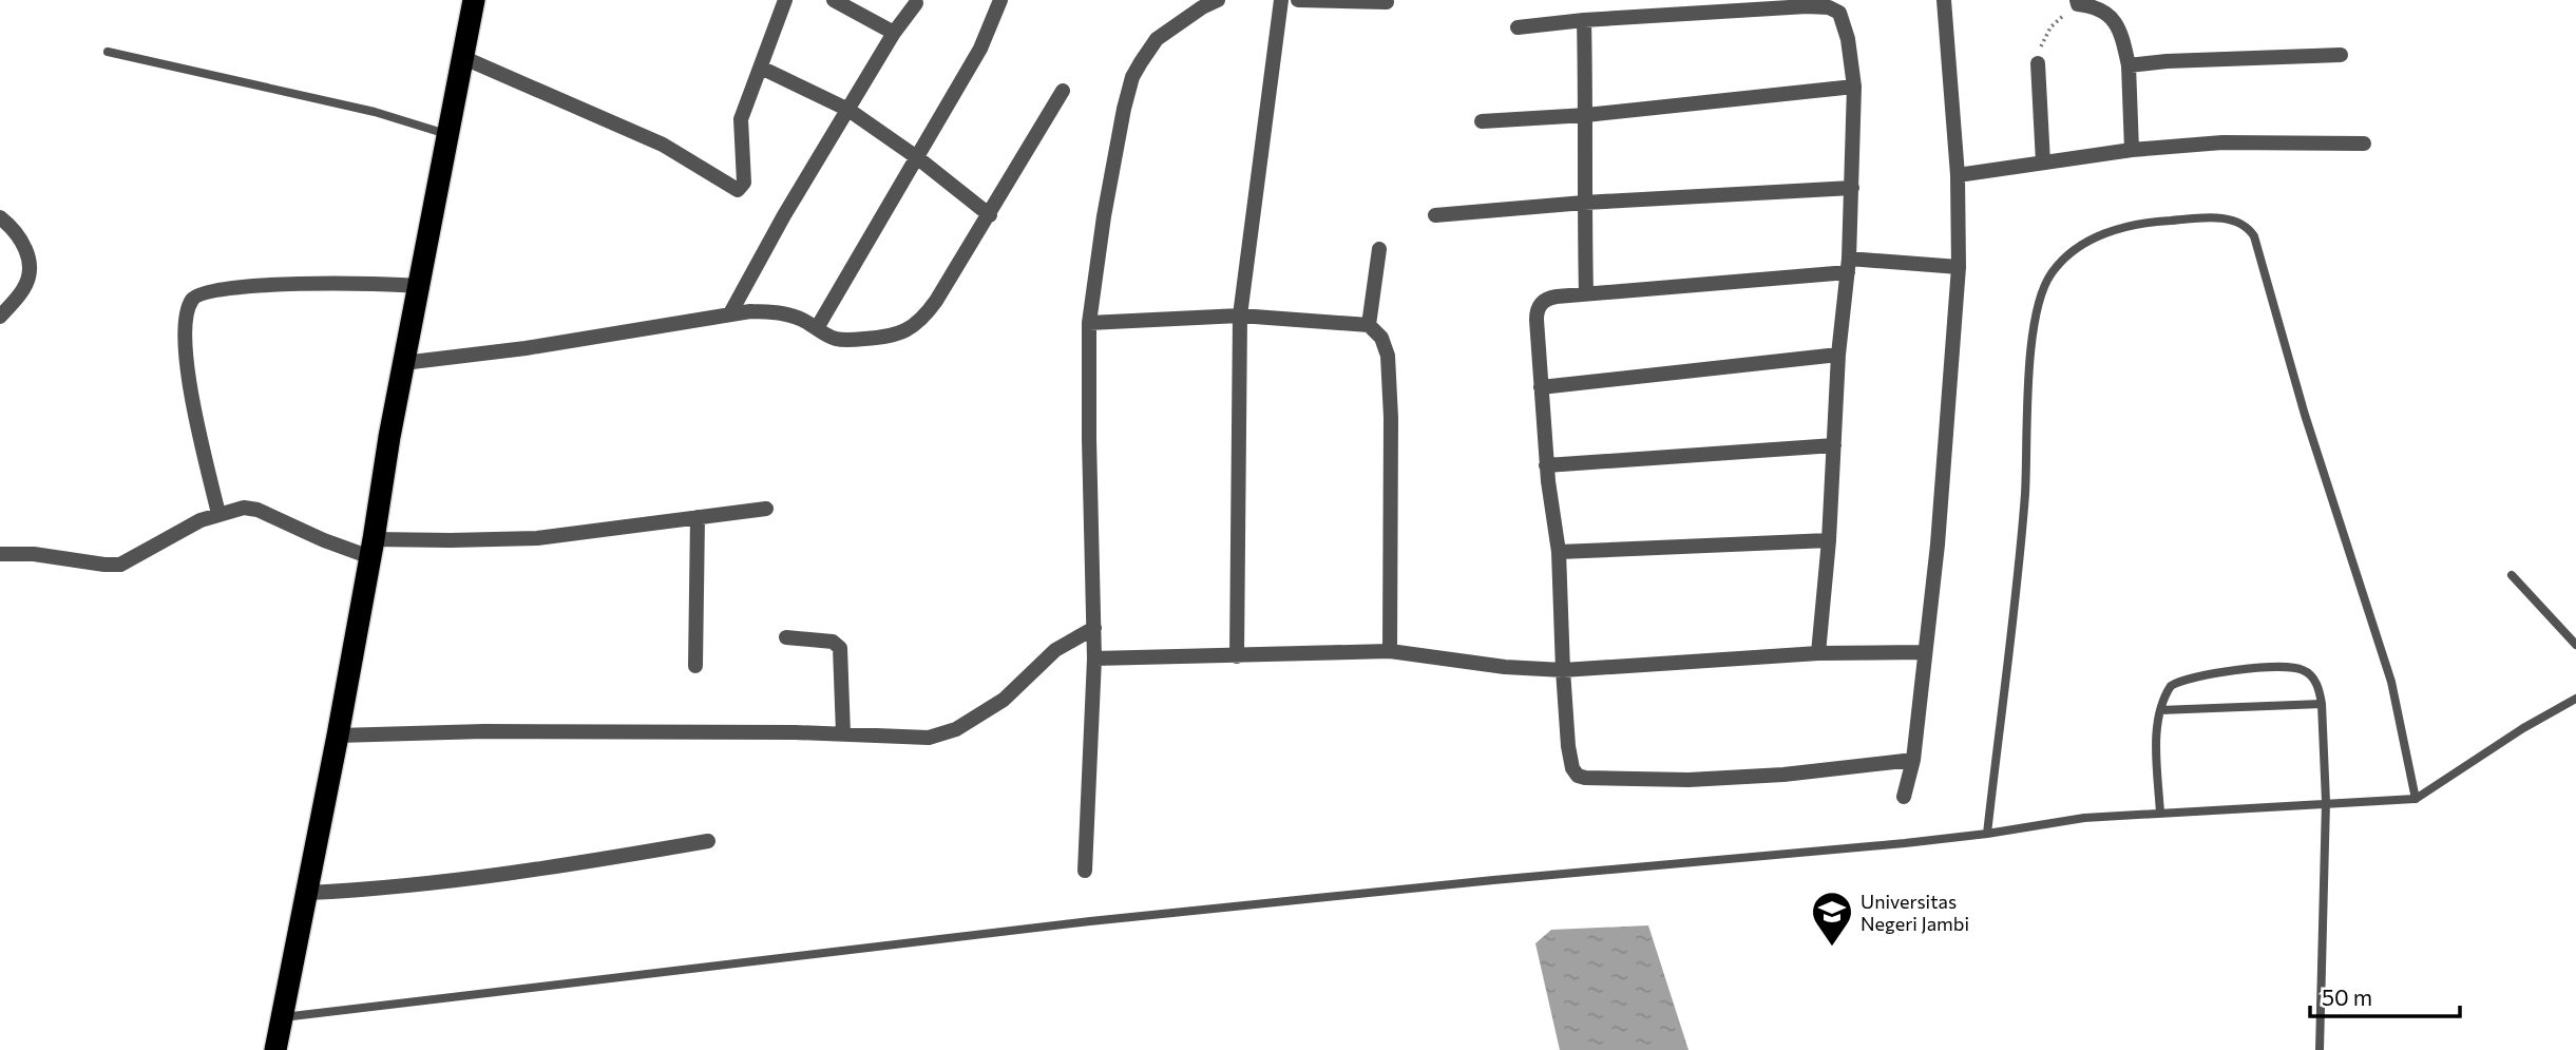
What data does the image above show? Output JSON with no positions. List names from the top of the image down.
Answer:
{
  "places": {
    "school or university": ["Universitas Negeri Jambi"]
  },
  "scale_bar": "50 m"
}
